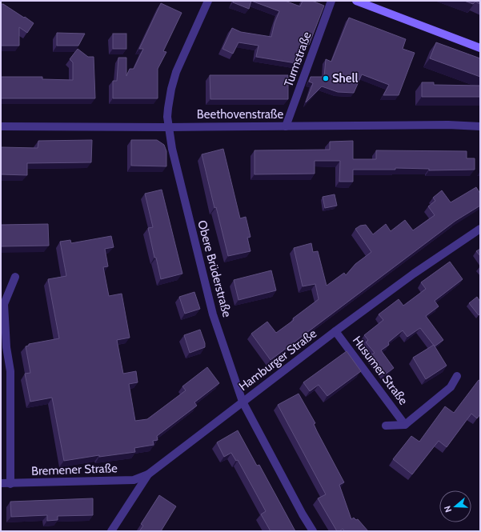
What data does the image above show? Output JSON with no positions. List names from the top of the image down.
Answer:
{
  "streets": {
    "street": [
      "Turmstraße",
      "Beethovenstraße",
      "Obere Brüderstraße",
      "Hamburger Straße",
      "Husumer Straße",
      "Bremener Straße"
    ]
  },
  "crossings": [
    ["Turmstraße", "Beethovenstraße"],
    ["Beethovenstraße", "Obere Brüderstraße"],
    ["Obere Brüderstraße", "Hamburger Straße"],
    ["Hamburger Straße", "Husumer Straße"],
    ["Hamburger Straße", "Bremener Straße"]
  ],
  "places": ["Shell"],
  "north": "left"
}
